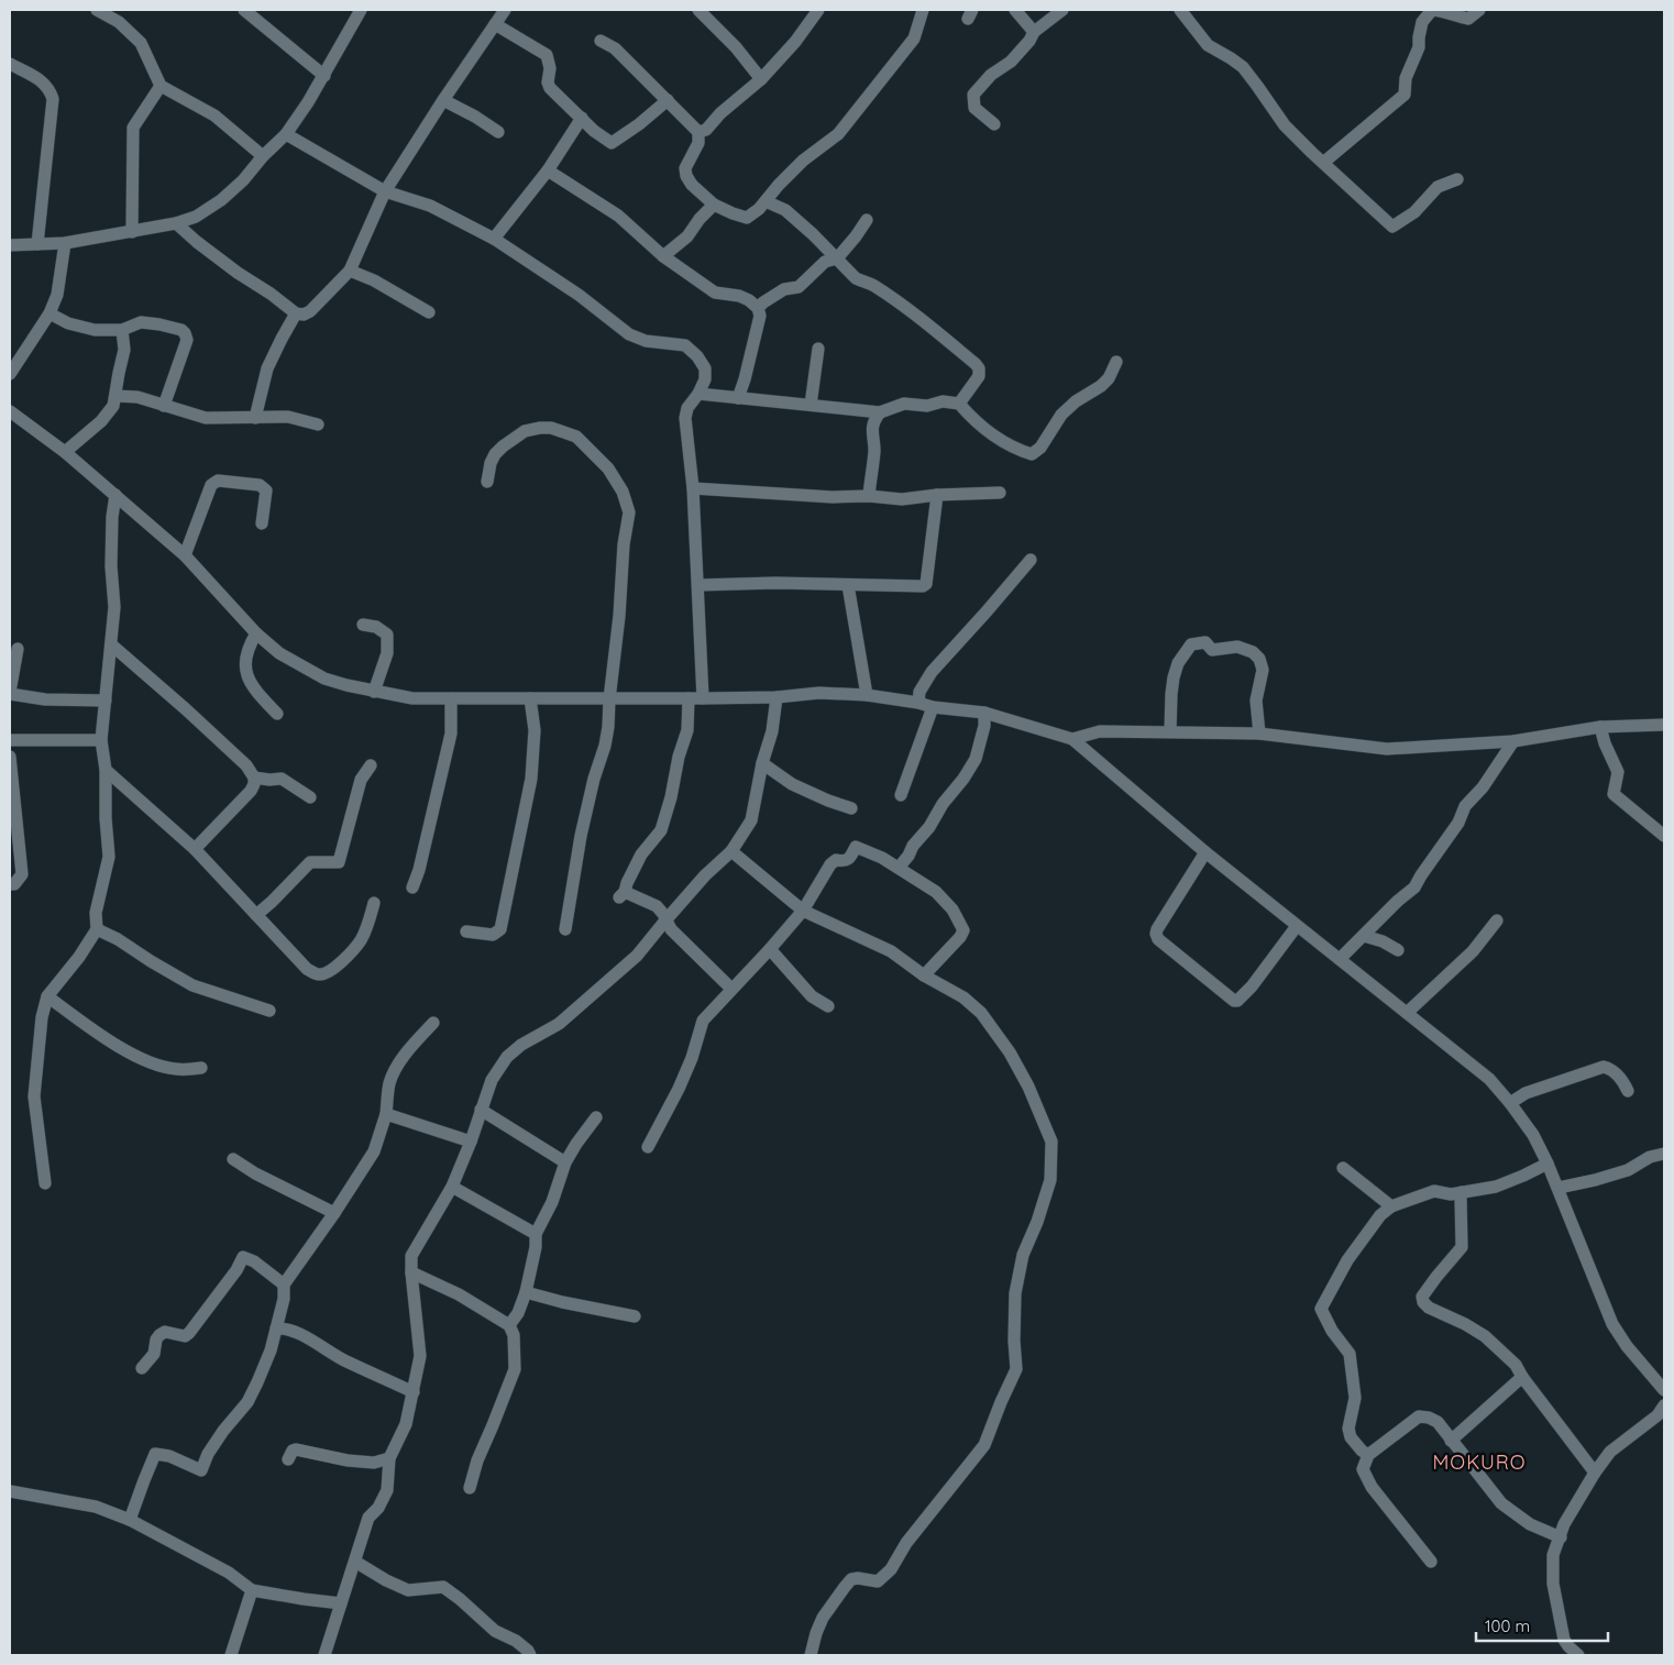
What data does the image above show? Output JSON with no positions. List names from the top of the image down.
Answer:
{
  "districts": ["MOKURO"],
  "scale_bar": "100 m"
}
